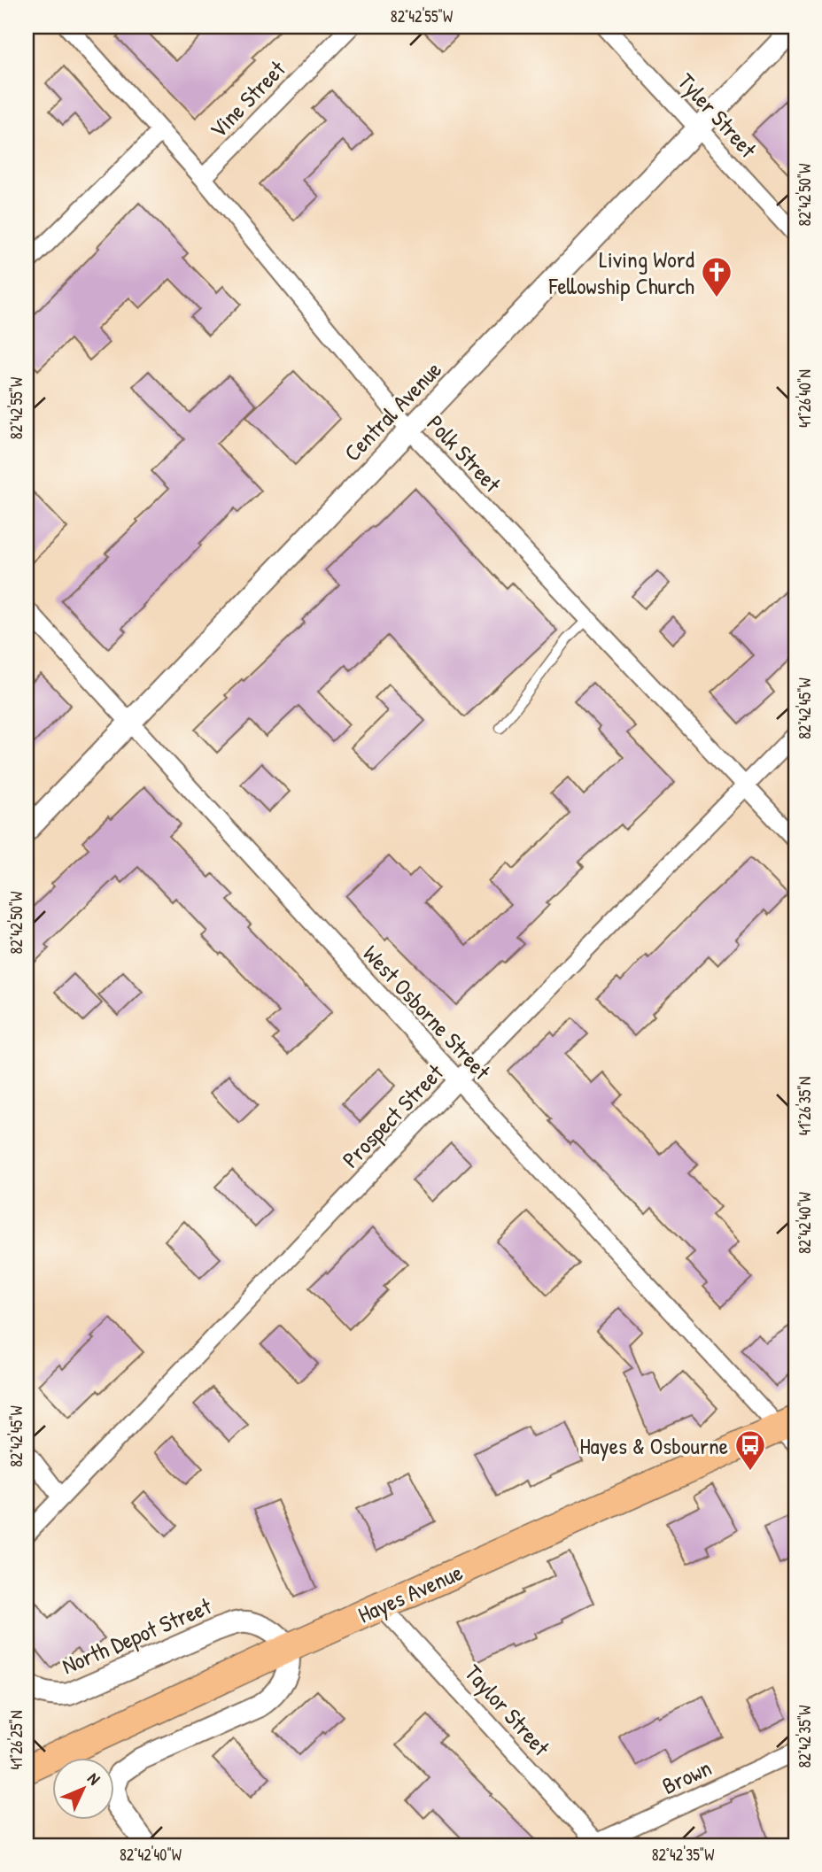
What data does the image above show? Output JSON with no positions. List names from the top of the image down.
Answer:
{
  "streets": {
    "main road": ["Hayes Avenue"],
    "street": [
      "Vine Street",
      "Tyler Street",
      "Central Avenue",
      "Polk Street",
      "West Osborne Street",
      "Prospect Street",
      "North Depot Street",
      "Taylor Street",
      "Brown"
    ]
  },
  "crossings": [
    ["Vine Street", "Polk Street"],
    ["Tyler Street", "Central Avenue"],
    ["Central Avenue", "Polk Street"],
    ["Central Avenue", "West Osborne Street"],
    ["Polk Street", "Prospect Street"],
    ["West Osborne Street", "Prospect Street"],
    ["West Osborne Street", "Hayes Avenue"],
    ["Hayes Avenue", "North Depot Street"],
    ["Hayes Avenue", "Taylor Street"],
    ["Taylor Street", "Brown"]
  ],
  "places": {
    "church": ["Living Word Fellowship Church"],
    "bus stop": ["Hayes & Osbourne"]
  },
  "north": "top right",
  "coordinates": [
    "82°42'55\"W",
    "82°42'50\"W",
    "41°26'40\"N",
    "82°42'45\"W",
    "41°26'35\"N",
    "82°42'40\"W",
    "82°42'35\"W",
    "41°26'25\"N"
  ]
}
